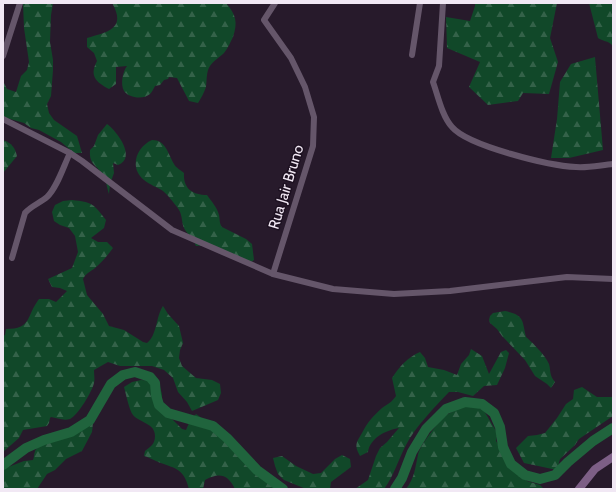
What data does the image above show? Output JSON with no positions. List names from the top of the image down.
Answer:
{
  "streets": {
    "street": ["Rua Jair Bruno"]
  }
}
